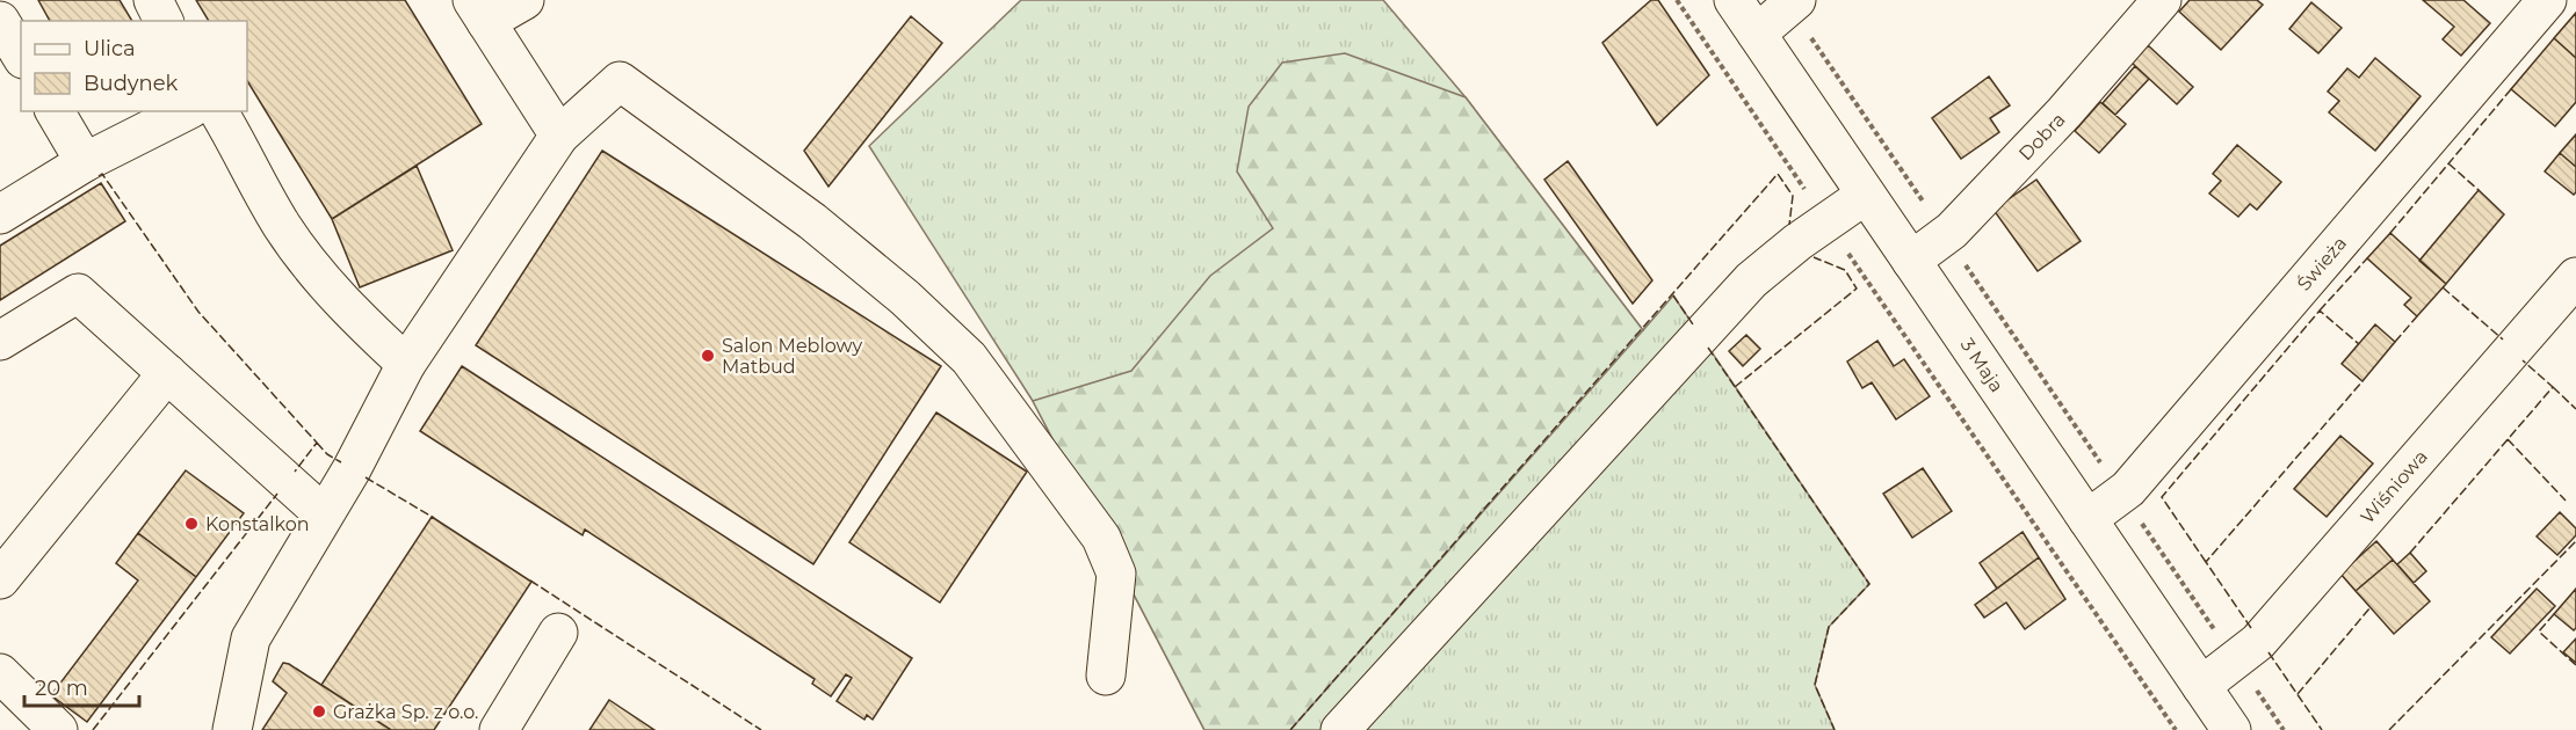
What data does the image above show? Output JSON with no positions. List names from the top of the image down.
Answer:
{
  "streets": {
    "street": [
      "Dobra",
      "Świeża",
      "3 Maja",
      "Wiśniowa"
    ]
  },
  "crossings": [
    ["Dobra", "3 Maja"],
    ["Świeża", "3 Maja"],
    ["3 Maja", "Wiśniowa"]
  ],
  "places": ["Salon Meblowy Matbud", "Konstalkon", "Grażka Sp. z o.o."],
  "legend": ["Ulica", "Budynek"],
  "scale_bar": "20 m"
}
